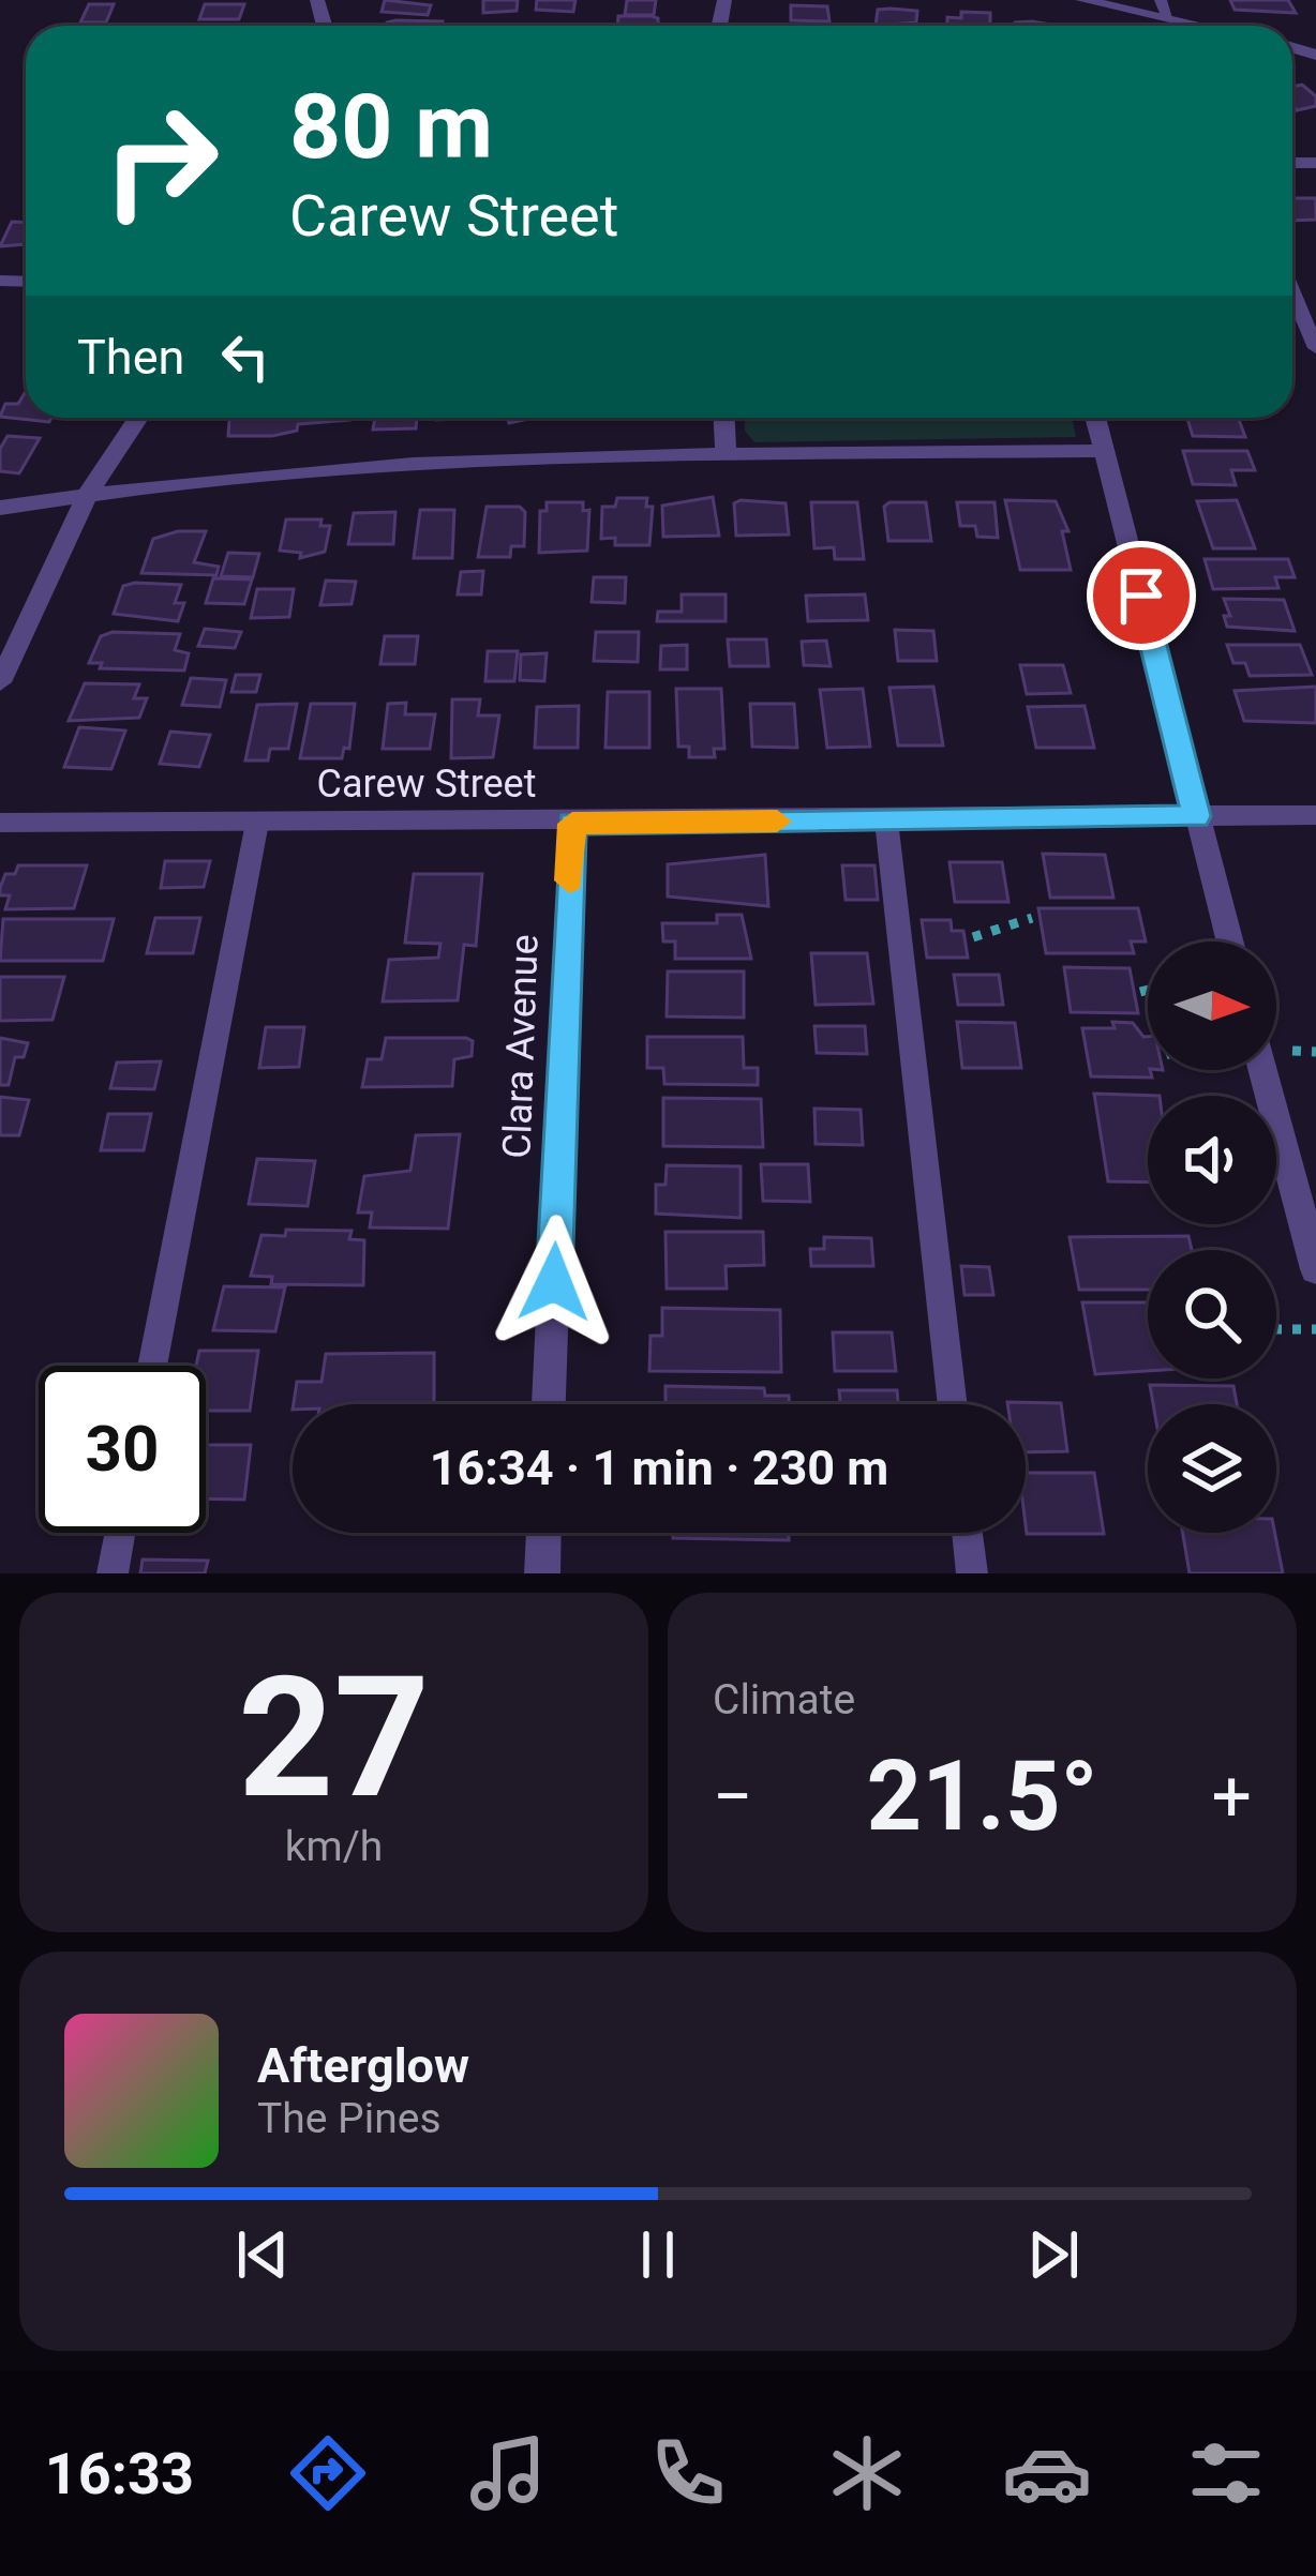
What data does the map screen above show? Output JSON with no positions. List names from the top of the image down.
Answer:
{
  "streets": {
    "street": ["Carew Street", "Clara Avenue"]
  },
  "crossings": [
    ["Carew Street", "Clara Avenue"]
  ],
  "north": "right",
  "page": {
    "turn": ["80 m", "Carew Street"],
    "then": "Then",
    "limit": "30",
    "trip": "16:34 · 1 min · 230 m",
    "tile": [
      ["27", "km/h"],
      "Climate"
    ],
    "heat": ["−", "21.5°", "+"],
    "song": ["Afterglow", "The Pines"],
    "tabs": "16:33"
  }
}
